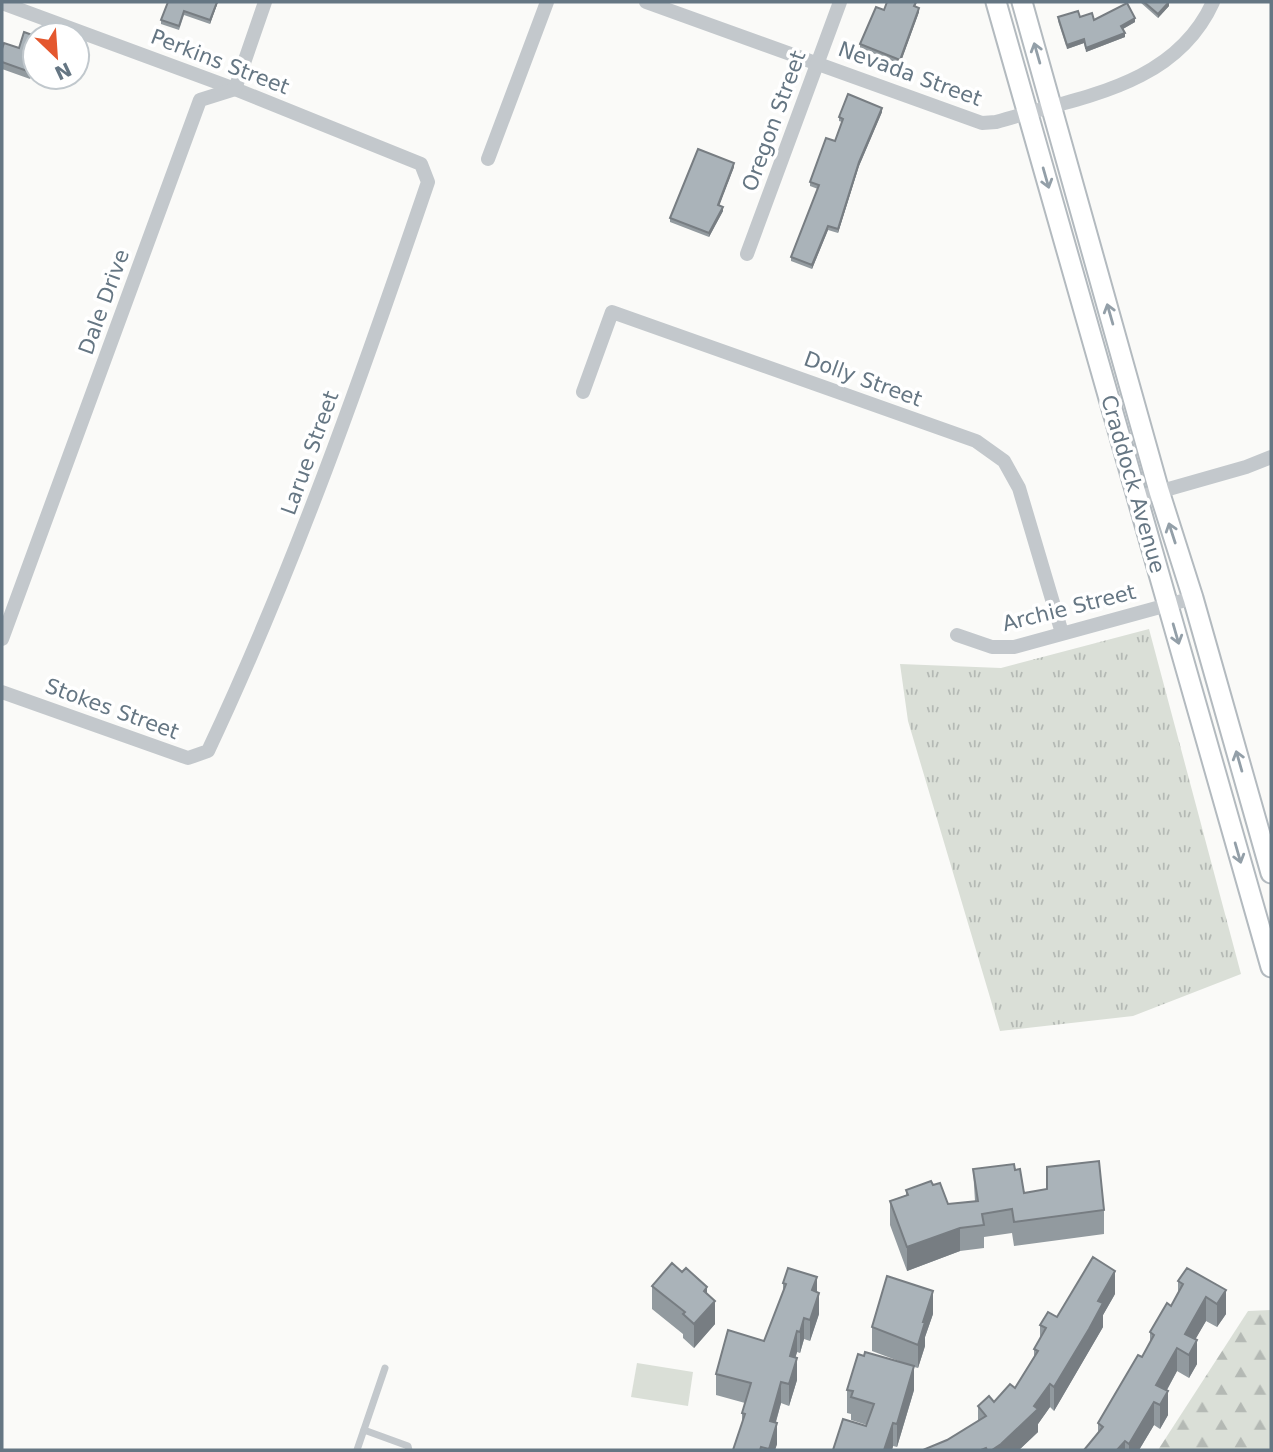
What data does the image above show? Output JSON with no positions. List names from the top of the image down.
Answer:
{
  "streets": {
    "street": [
      "Perkins Street",
      "Nevada Street",
      "Oregon Street",
      "Dale Drive",
      "Dolly Street",
      "Larue Street",
      "Craddock Avenue",
      "Archie Street",
      "Stokes Street"
    ]
  },
  "crossings": [
    ["Perkins Street", "Dale Drive"],
    ["Perkins Street", "Larue Street"],
    ["Nevada Street", "Oregon Street"],
    ["Nevada Street", "Craddock Avenue"],
    ["Dolly Street", "Archie Street"],
    ["Larue Street", "Stokes Street"],
    ["Craddock Avenue", "Archie Street"]
  ],
  "north": "bottom right"
}
